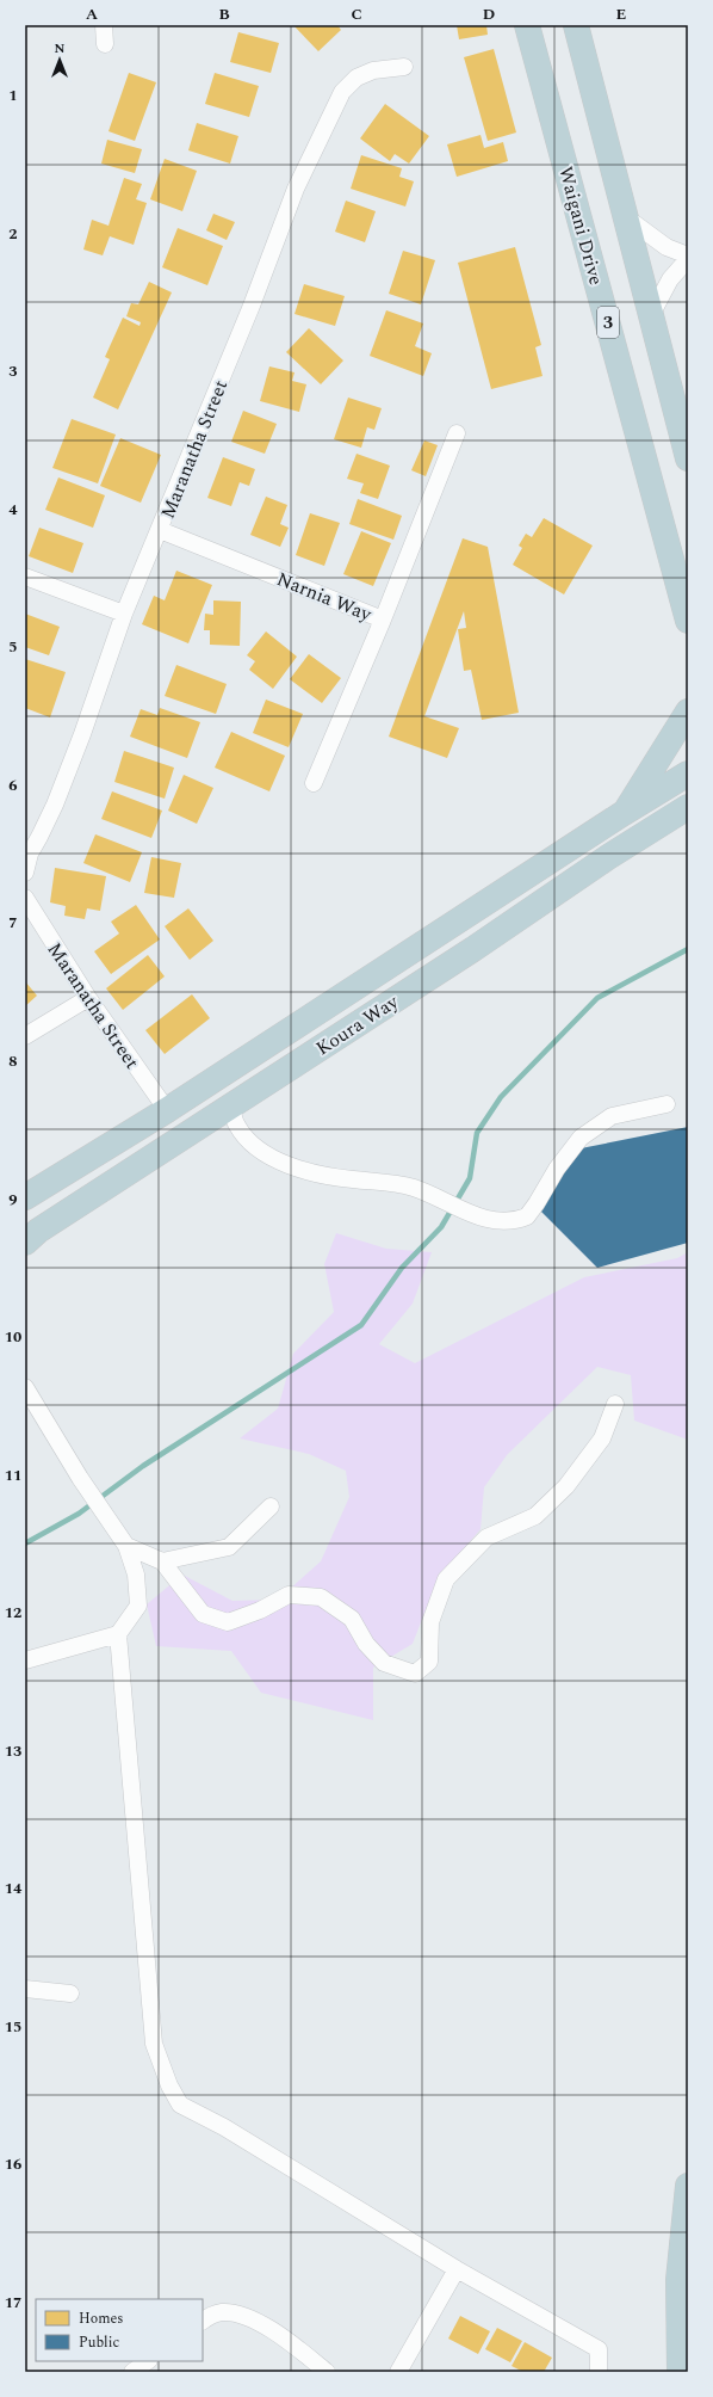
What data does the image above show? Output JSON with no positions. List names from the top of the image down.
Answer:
{
  "streets": {
    "highway": ["Waigani Drive", "3", "Koura Way"],
    "street": ["Maranatha Street", "Narnia Way"]
  },
  "crossings": [
    ["Maranatha Street", "Narnia Way"],
    ["Maranatha Street", "Koura Way"]
  ],
  "legend": ["Homes", "Public"],
  "north": "top",
  "grid": {
    "columns": [
      "A",
      "B",
      "C",
      "D",
      "E"
    ],
    "rows": [
      "1",
      "2",
      "3",
      "4",
      "5",
      "6",
      "7",
      "8",
      "9",
      "10",
      "11",
      "12",
      "13",
      "14",
      "15",
      "16",
      "17"
    ]
  }
}
